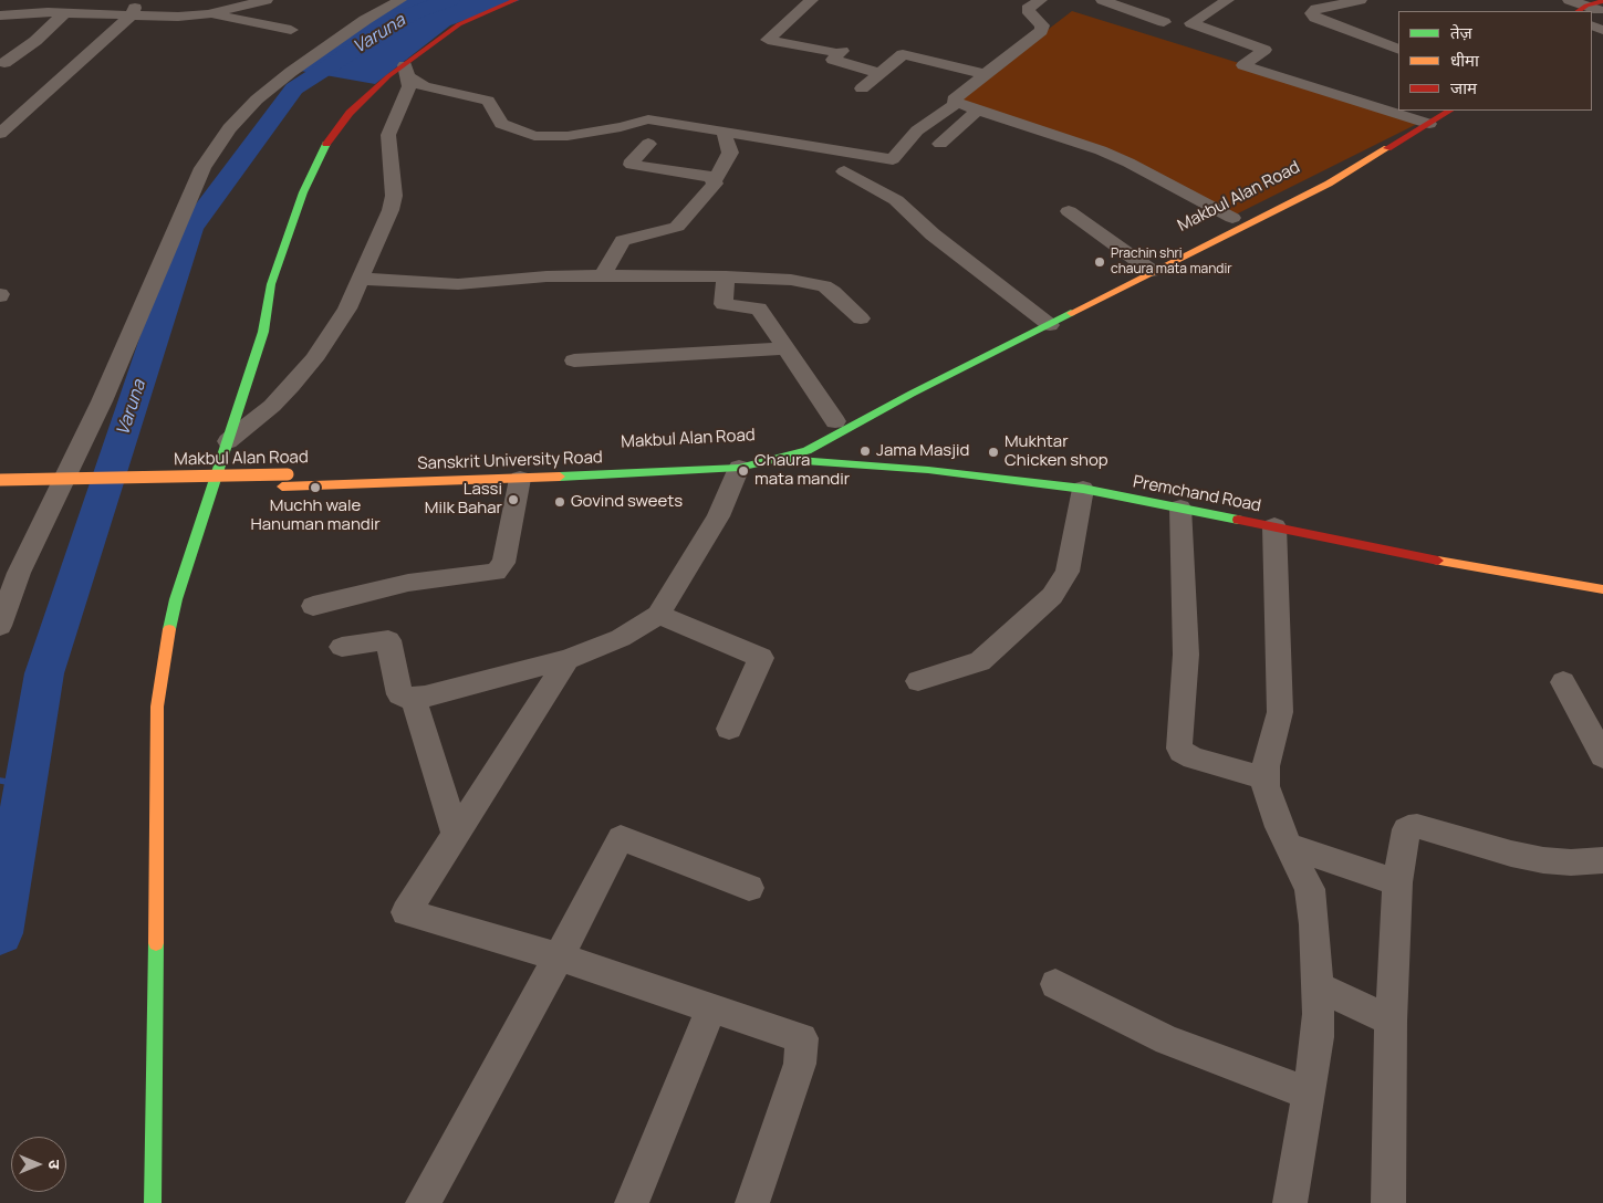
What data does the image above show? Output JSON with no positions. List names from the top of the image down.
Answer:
{
  "streets": {
    "main road": ["Makbul Alan Road", "Sanskrit University Road", "Premchand Road"]
  },
  "crossings": [
    ["Makbul Alan Road", "Sanskrit University Road"],
    ["Makbul Alan Road", "Premchand Road"]
  ],
  "water": ["Varuna"],
  "places": [
    "Prachin shri chaura mata mandir",
    "Jama Masjid",
    "Mukhtar Chicken shop",
    "Chaura mata mandir",
    "Muchh wale Hanuman mandir",
    "Lassi Milk Bahar",
    "Govind sweets"
  ],
  "legend": ["तेज़", "धीमा", "जाम"],
  "north": "right"
}
